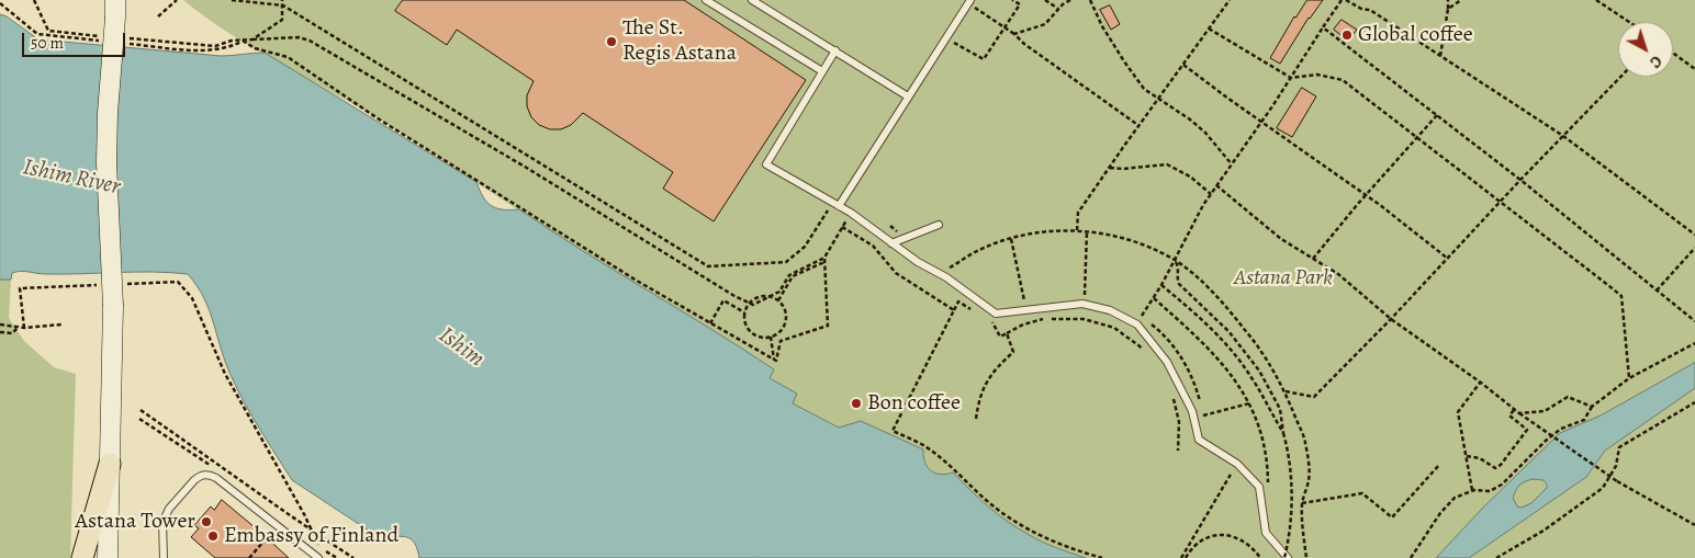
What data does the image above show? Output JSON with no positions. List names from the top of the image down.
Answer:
{
  "water": ["Ishim River", "Ishim"],
  "parks": ["Astana Park"],
  "places": [
    "Global coffee",
    "The St. Regis Astana",
    "Bon coffee",
    "Astana Tower",
    "Embassy of Finland"
  ],
  "scale_bar": "50 m",
  "north": "bottom right"
}
